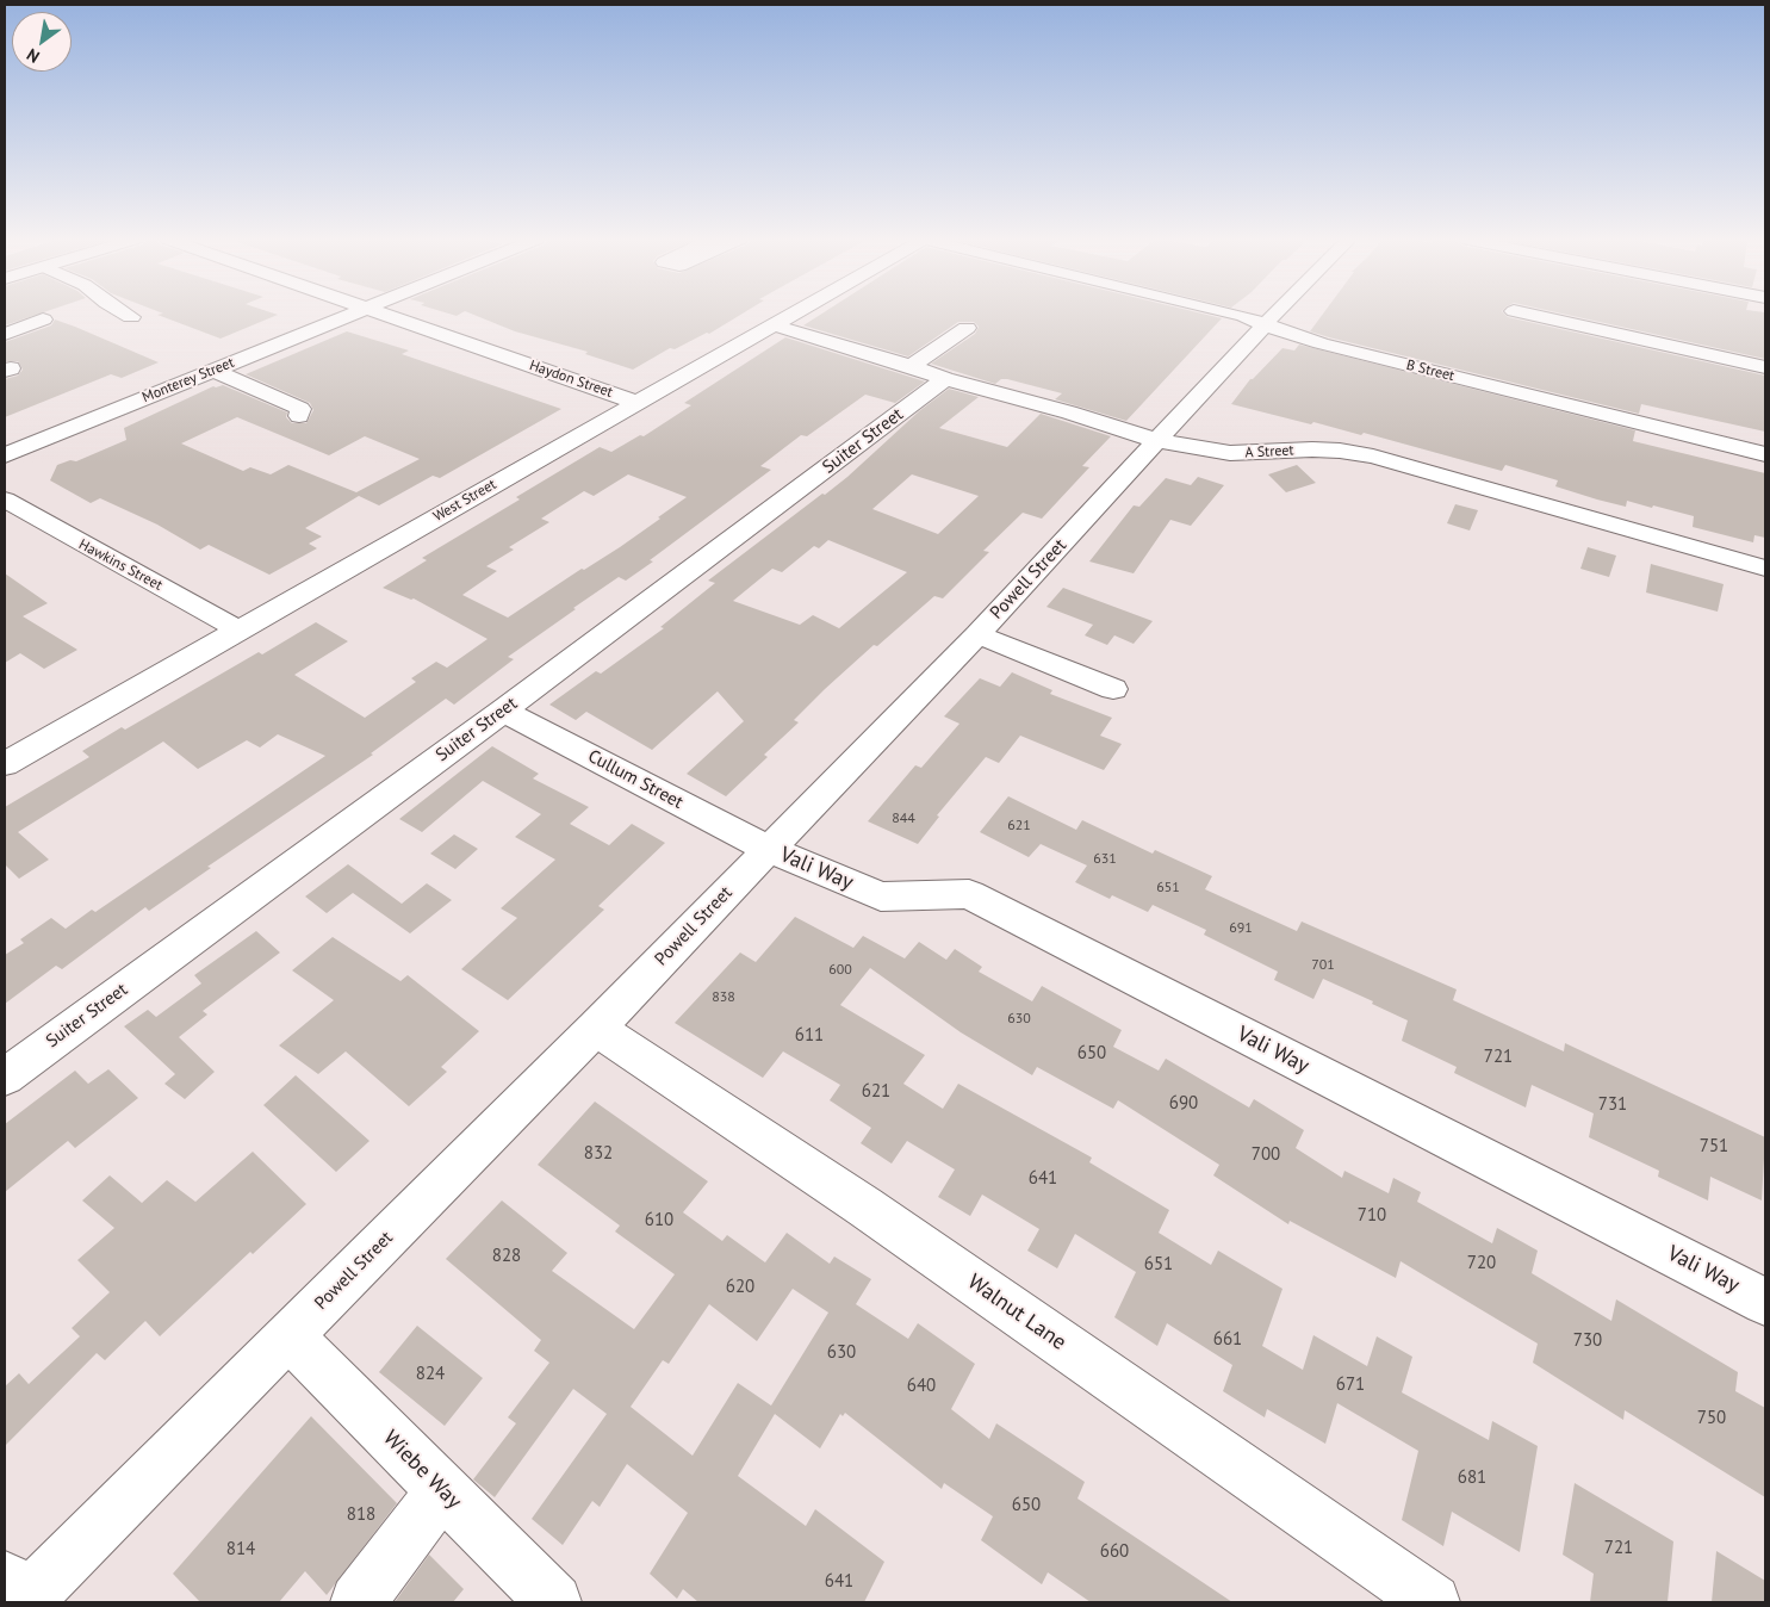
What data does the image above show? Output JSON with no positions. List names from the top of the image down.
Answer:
{
  "streets": {
    "street": [
      "B Street",
      "Haydon Street",
      "Monterey Street",
      "Suiter Street",
      "A Street",
      "West Street",
      "Hawkins Street",
      "Powell Street",
      "Cullum Street",
      "Vali Way",
      "Walnut Lane",
      "Wiebe Way"
    ]
  },
  "crossings": [
    ["B Street", "Powell Street"],
    ["Haydon Street", "West Street"],
    ["Suiter Street", "A Street"],
    ["Suiter Street", "Cullum Street"],
    ["A Street", "West Street"],
    ["A Street", "Powell Street"],
    ["West Street", "Hawkins Street"],
    ["Powell Street", "Cullum Street"],
    ["Powell Street", "Vali Way"],
    ["Powell Street", "Walnut Lane"],
    ["Powell Street", "Wiebe Way"],
    ["Cullum Street", "Vali Way"]
  ],
  "house_numbers": [
    "844",
    "621",
    "631",
    "651",
    "691",
    "701",
    "600",
    "838",
    "630",
    "611",
    "650",
    "721",
    "621",
    "690",
    "731",
    "751",
    "832",
    "700",
    "641",
    "710",
    "610",
    "828",
    "720",
    "651",
    "620",
    "661",
    "730",
    "630",
    "824",
    "671",
    "640",
    "750",
    "681",
    "650",
    "818",
    "721",
    "814",
    "660",
    "641"
  ],
  "north": "bottom left"
}
